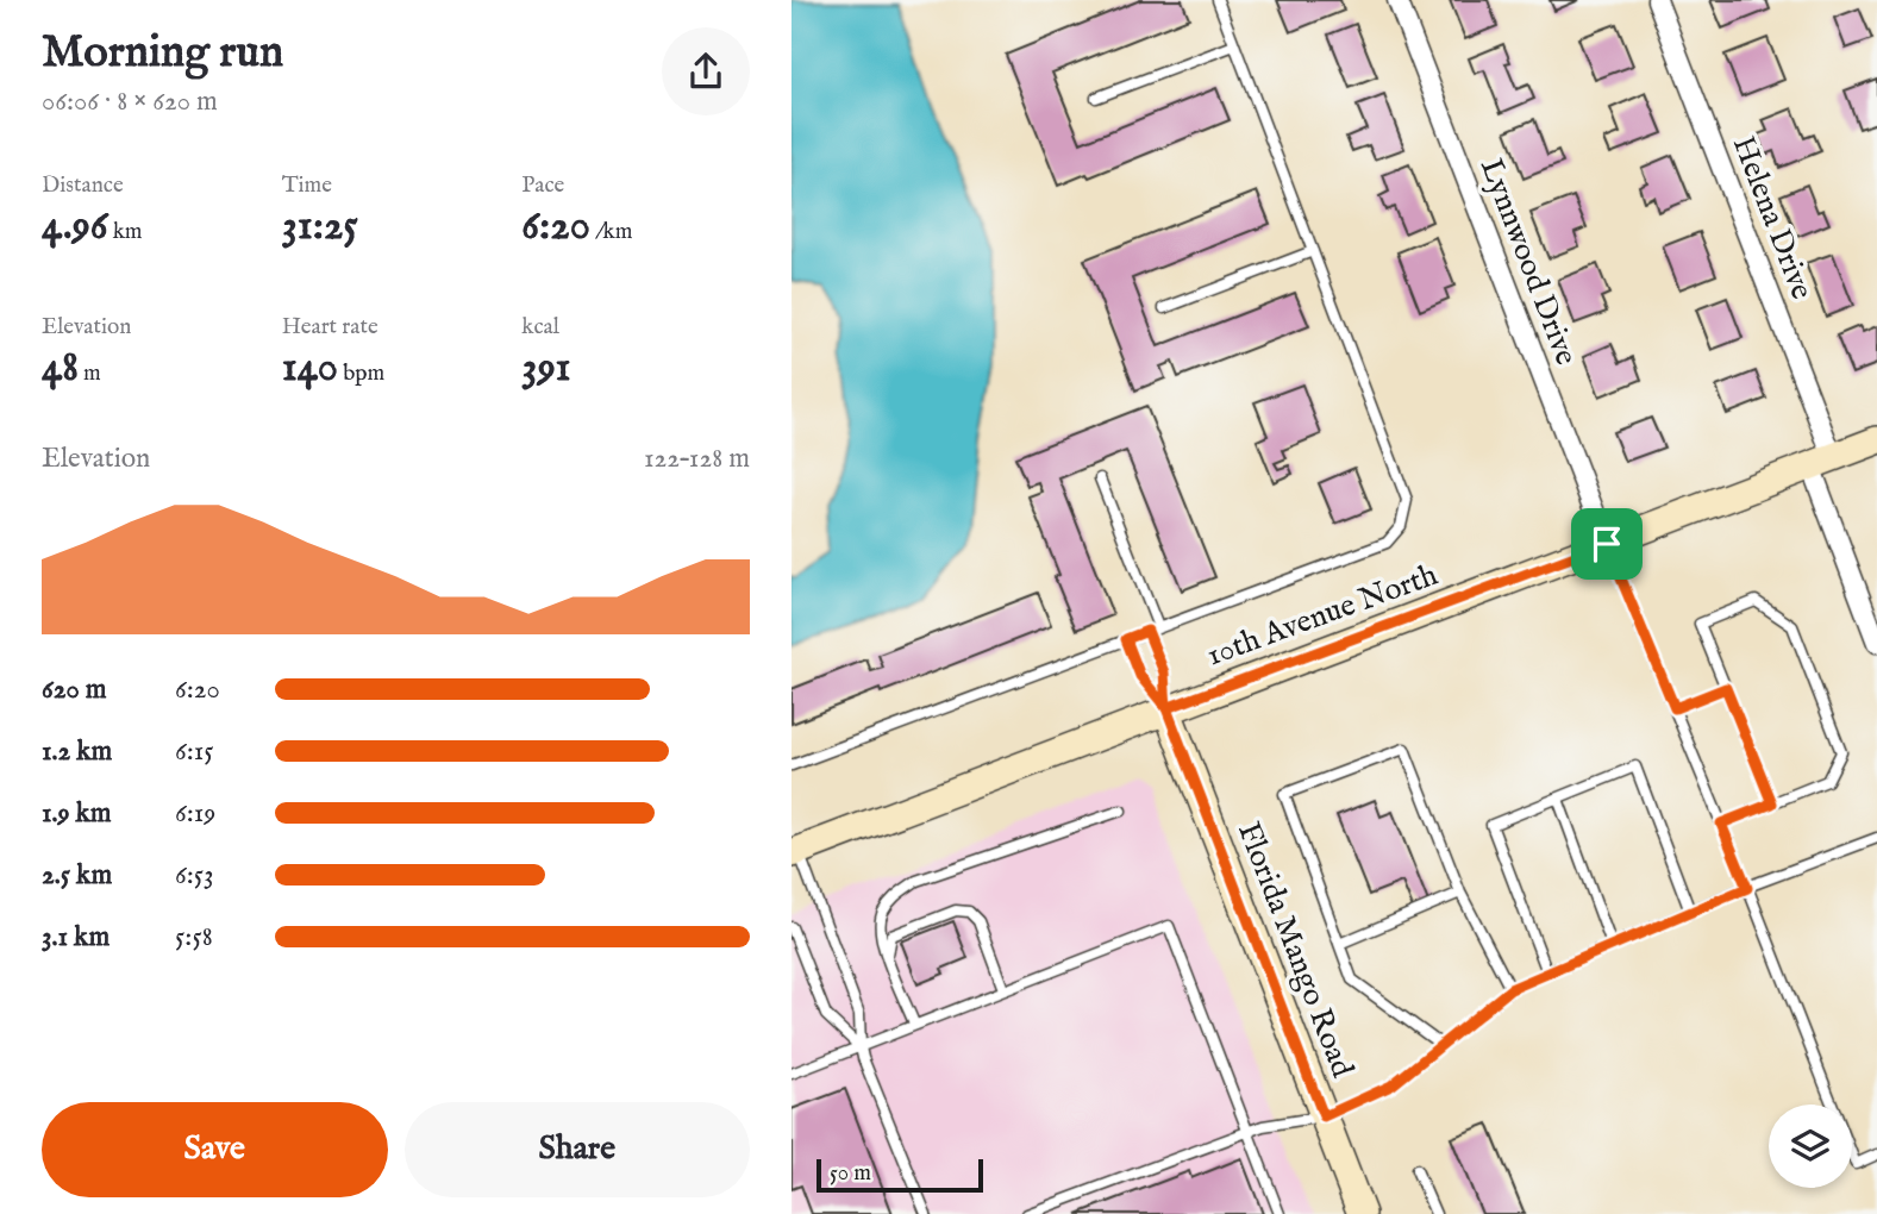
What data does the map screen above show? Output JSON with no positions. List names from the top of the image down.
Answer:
{
  "streets": {
    "street": [
      "Helena Drive",
      "Lynnwood Drive",
      "10th Avenue North",
      "Florida Mango Road"
    ]
  },
  "crossings": [
    ["Helena Drive", "10th Avenue North"],
    ["Lynnwood Drive", "10th Avenue North"],
    ["10th Avenue North", "Florida Mango Road"]
  ],
  "scale_bar": "50 m",
  "page": {
    "heading": ["Morning run", "06:06 · 8 × 620 m"],
    "stats": [
      ["Distance", "4.96 km"],
      ["Time", "31:25"],
      ["Pace", "6:20 /km"],
      ["Elevation", "48 m"],
      ["Heart rate", "140 bpm"],
      ["kcal", "391"]
    ],
    "chart": ["Elevation", "122–128 m"],
    "list": [
      {
        "name": "620 m",
        "note": "6:20"
      },
      {
        "name": "1.2 km",
        "note": "6:15"
      },
      {
        "name": "1.9 km",
        "note": "6:19"
      },
      {
        "name": "2.5 km",
        "note": "6:53"
      },
      {
        "name": "3.1 km",
        "note": "5:58"
      }
    ],
    "buttons": ["Save", "Share"],
    "scale": "50 m"
  }
}
